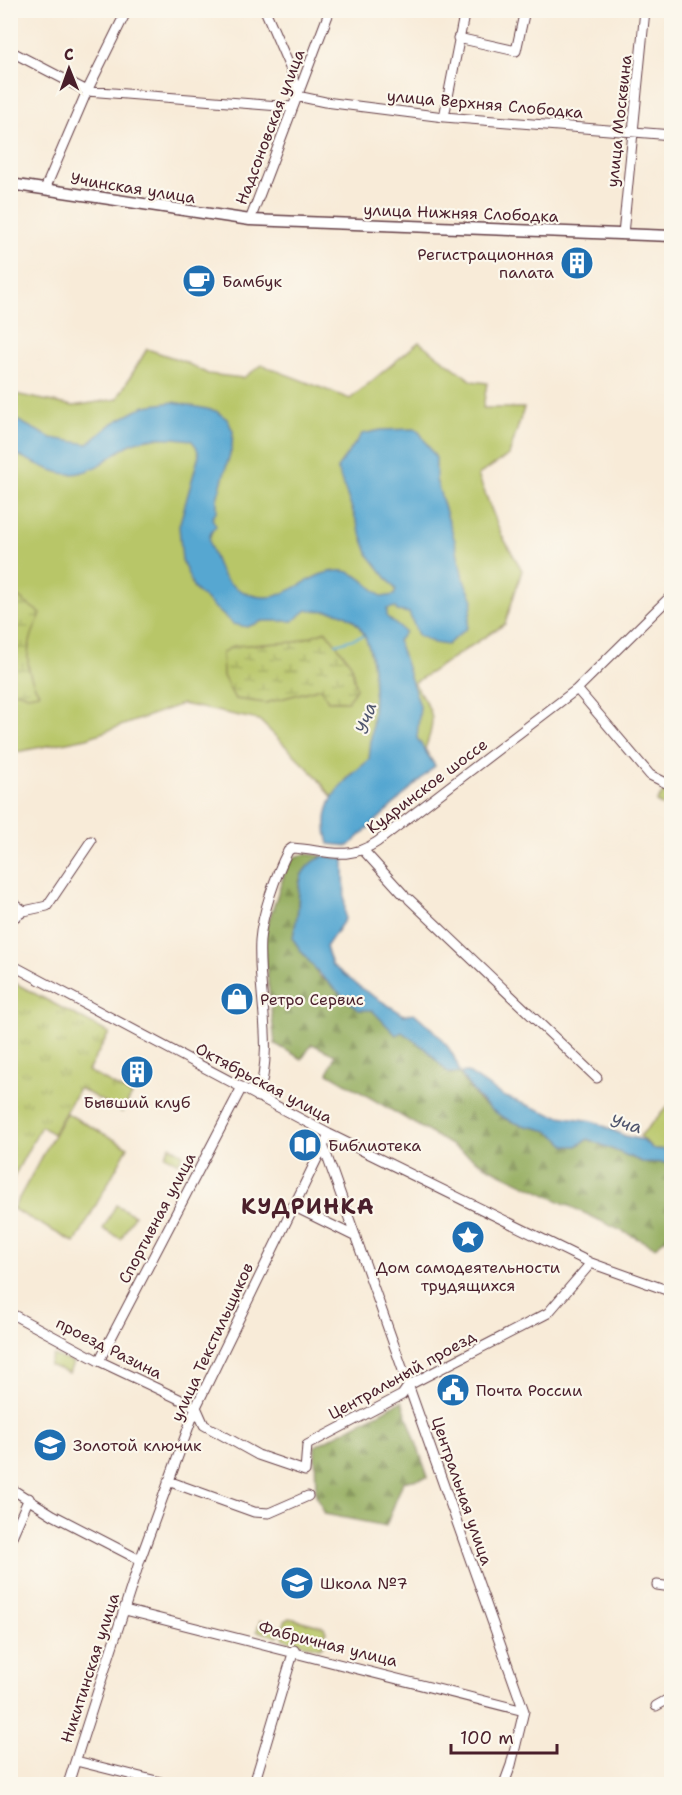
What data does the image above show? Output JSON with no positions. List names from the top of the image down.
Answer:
{
  "streets": {
    "main road": ["Учинская улица", "улица Нижняя Слободка"],
    "street": [
      "улица Верхняя Слободка",
      "улица Москвина",
      "Надсоновская улица",
      "Кудринское шоссе",
      "Октябрьская улица",
      "Спортивная улица",
      "улица Текстильщиков",
      "проезд Разина",
      "Центральный проезд",
      "Центральная улица",
      "Фабричная улица",
      "Никитинская улица"
    ]
  },
  "crossings": [
    ["улица Верхняя Слободка", "улица Москвина"],
    ["улица Верхняя Слободка", "Надсоновская улица"],
    ["улица Москвина", "улица Нижняя Слободка"],
    ["Надсоновская улица", "Учинская улица"],
    ["Надсоновская улица", "улица Нижняя Слободка"],
    ["Учинская улица", "улица Нижняя Слободка"],
    ["Кудринское шоссе", "Октябрьская улица"],
    ["Октябрьская улица", "Спортивная улица"],
    ["Октябрьская улица", "улица Текстильщиков"],
    ["Октябрьская улица", "Центральный проезд"],
    ["Спортивная улица", "проезд Разина"],
    ["улица Текстильщиков", "проезд Разина"],
    ["улица Текстильщиков", "Центральный проезд"],
    ["улица Текстильщиков", "Центральная улица"],
    ["улица Текстильщиков", "Никитинская улица"],
    ["проезд Разина", "Центральный проезд"],
    ["Центральный проезд", "Центральная улица"],
    ["Центральная улица", "Фабричная улица"],
    ["Фабричная улица", "Никитинская улица"]
  ],
  "districts": ["КУДРИНКА"],
  "water": ["Уча"],
  "places": {
    "building": ["Регистрационная палата", "Бывший клуб"],
    "cafe": ["Бамбук"],
    "shop": ["Ретро Сервис"],
    "library": ["Библиотека"],
    "place": ["Дом самодеятельности трудящихся"],
    "public building": ["Почта России"],
    "school or university": ["Золотой ключик", "Школа №7"]
  },
  "scale_bar": "100 m",
  "north": "top"
}
